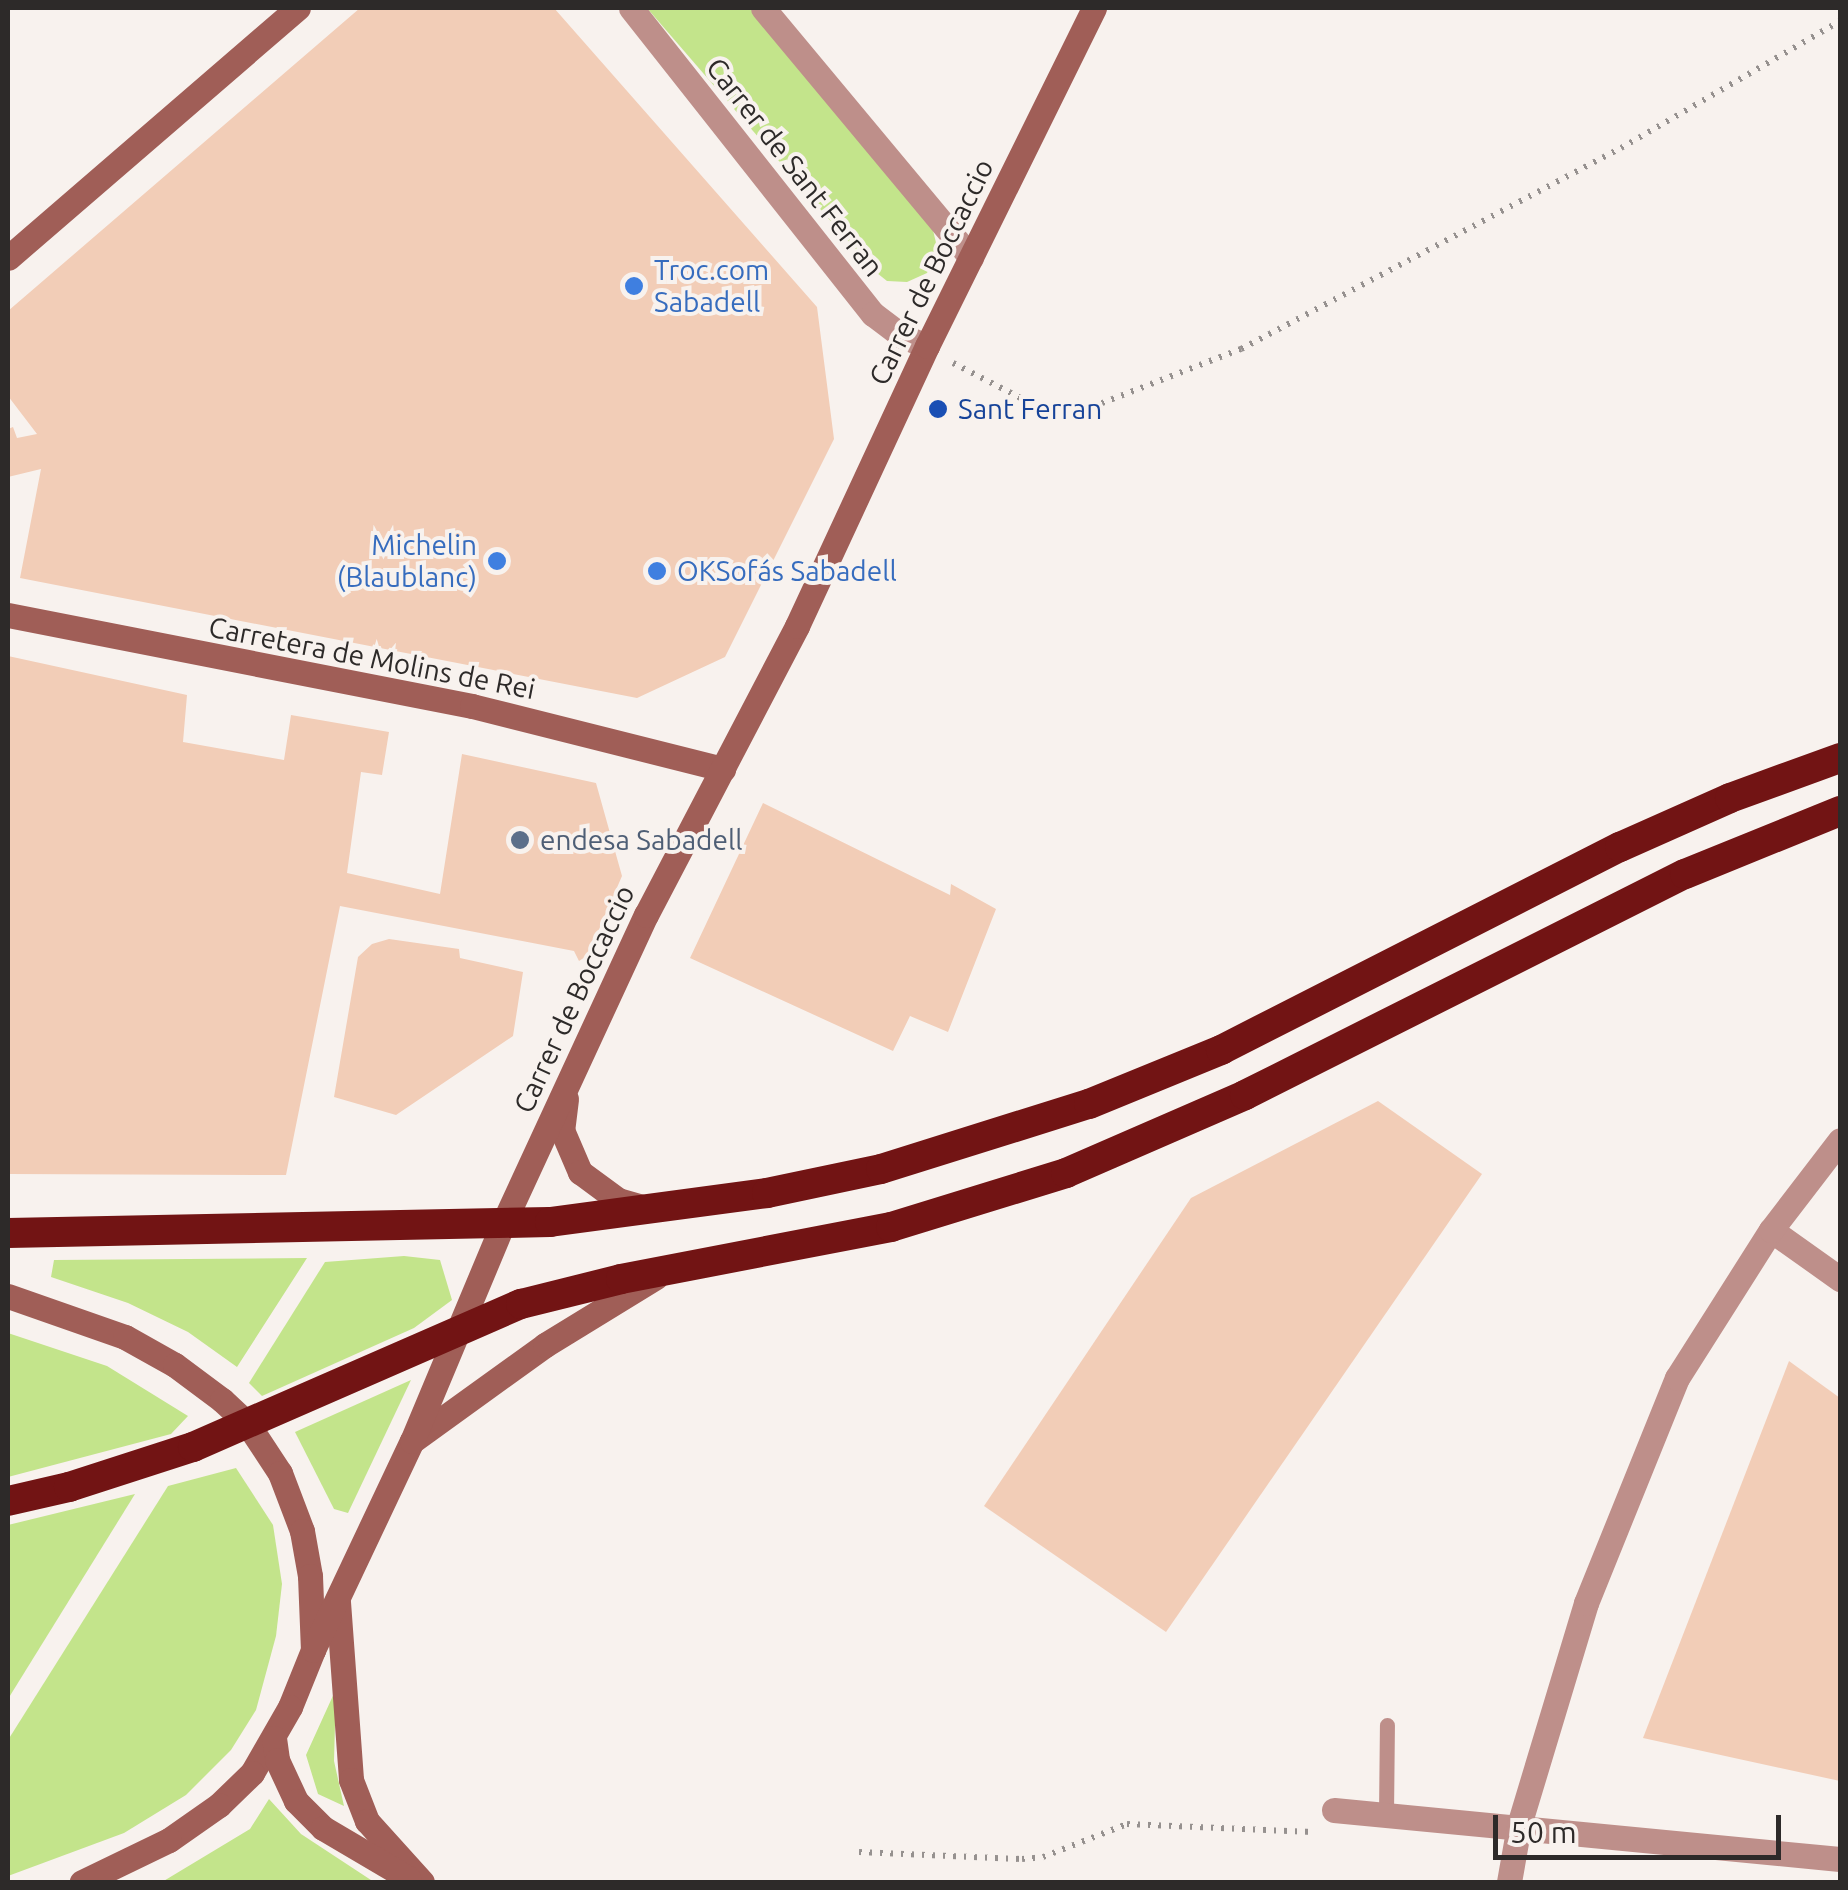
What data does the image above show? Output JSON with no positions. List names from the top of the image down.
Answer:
{
  "streets": {
    "main road": ["Carrer de Boccaccio", "Carretera de Molins de Rei"],
    "street": ["Carrer de Sant Ferran"]
  },
  "crossings": [
    ["Carrer de Sant Ferran", "Carrer de Boccaccio"],
    ["Carrer de Boccaccio", "Carretera de Molins de Rei"]
  ],
  "places": [
    "Troc.com Sabadell",
    "Sant Ferran",
    "Michelin (Blaublanc)",
    "OKSofás Sabadell",
    "endesa Sabadell"
  ],
  "scale_bar": "50 m"
}
